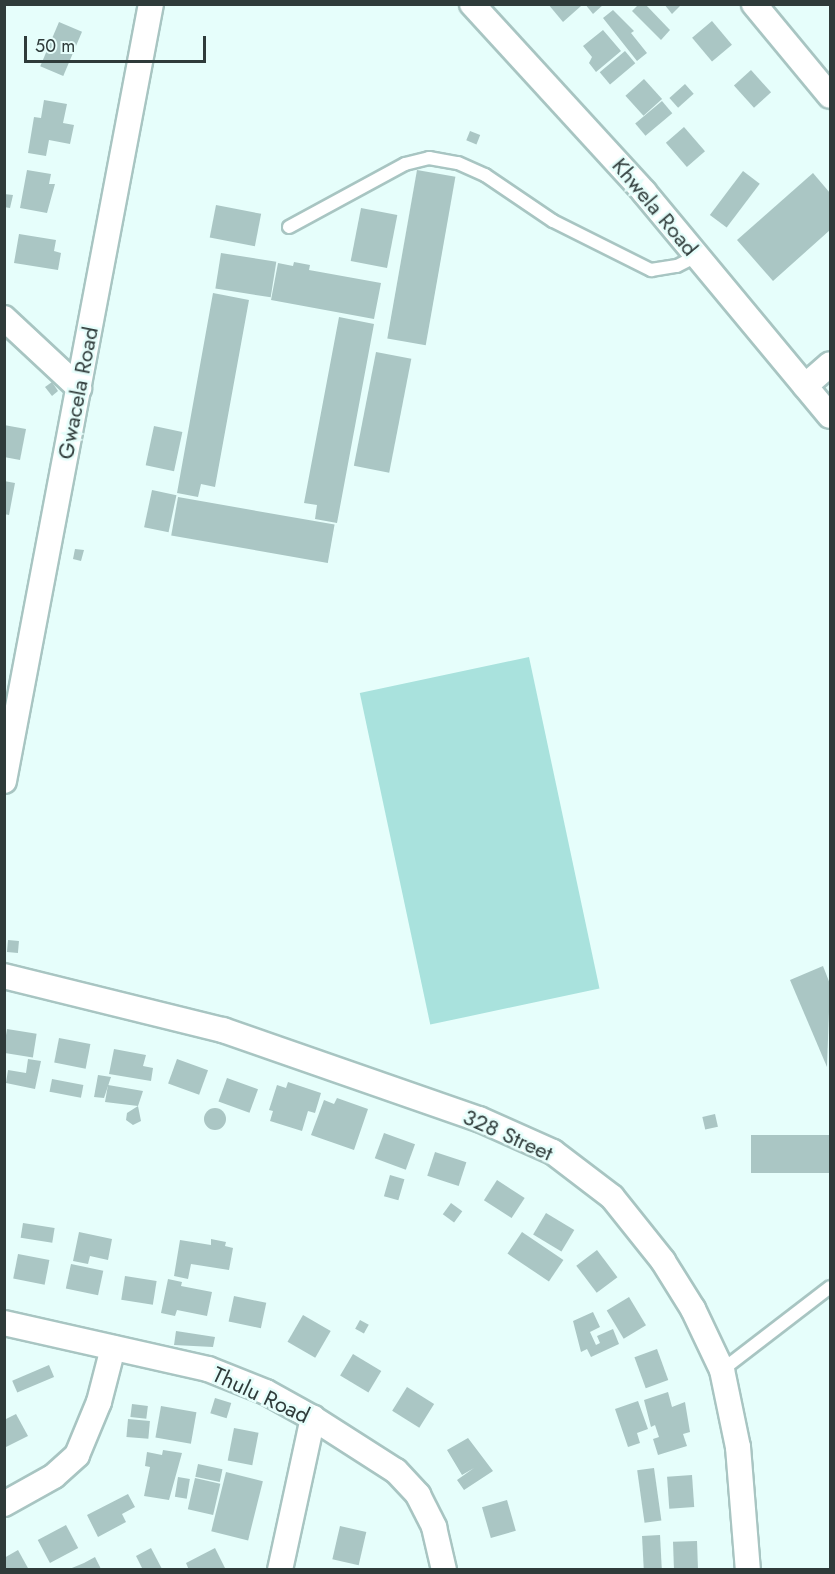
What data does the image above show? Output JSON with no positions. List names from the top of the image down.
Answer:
{
  "streets": {
    "street": [
      "Khwela Road",
      "Gwacela Road",
      "328 Street",
      "Thulu Road"
    ]
  },
  "scale_bar": "50 m"
}
